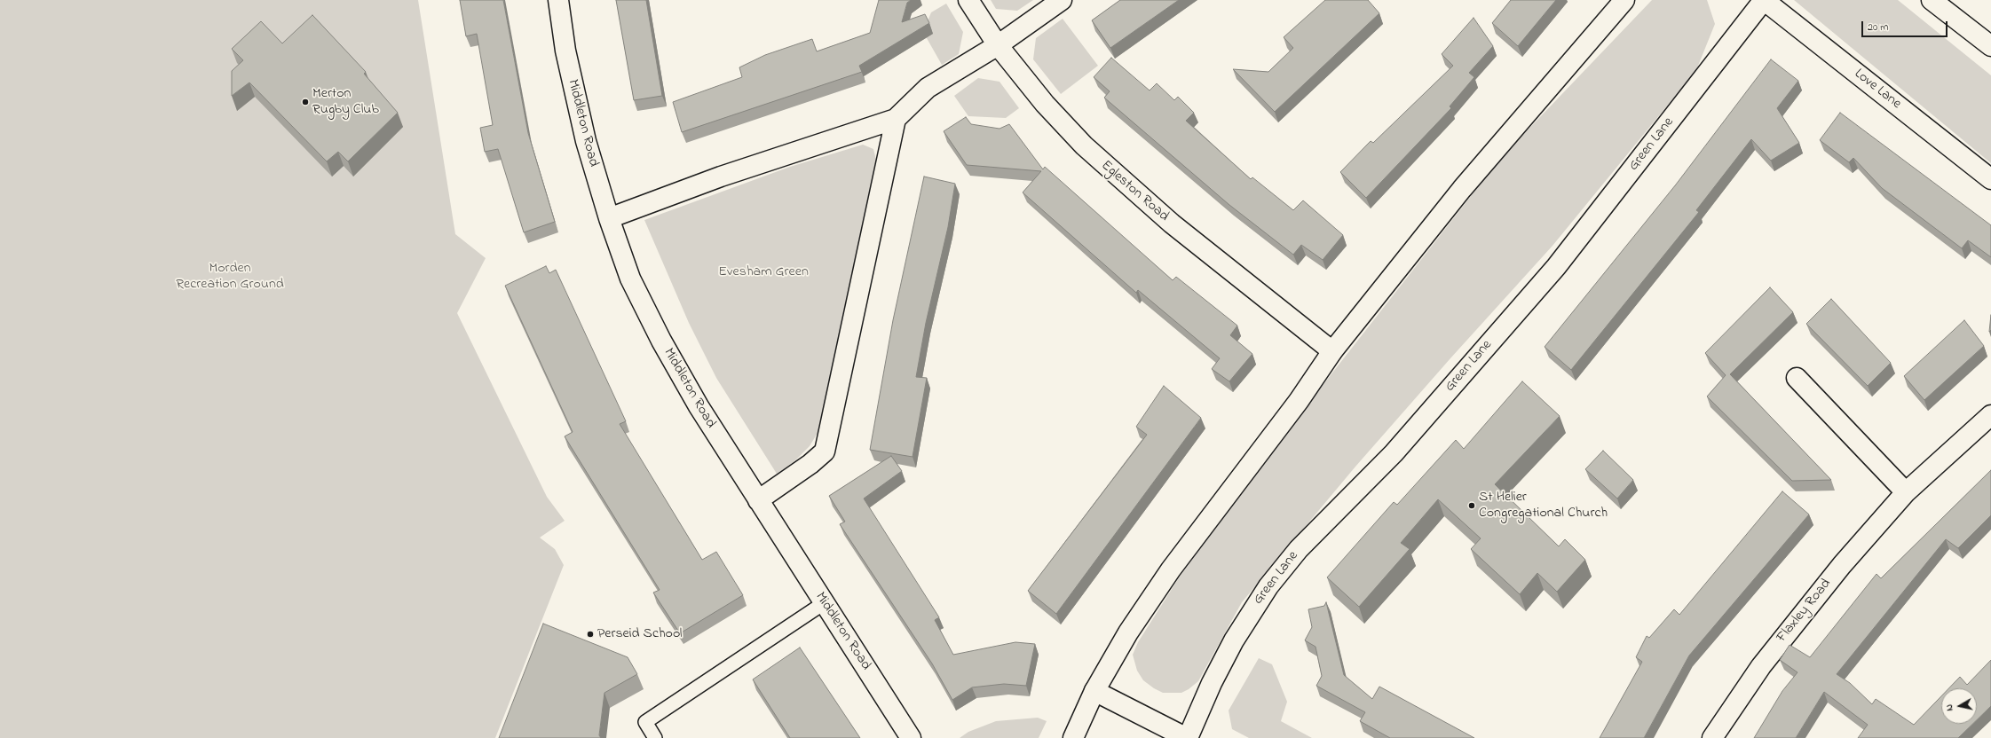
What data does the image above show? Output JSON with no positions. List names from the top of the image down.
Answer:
{
  "streets": {
    "street": [
      "Love Lane",
      "Middleton Road",
      "Green Lane",
      "Egleston Road",
      "Flaxley Road"
    ]
  },
  "crossings": [
    ["Love Lane", "Green Lane"]
  ],
  "parks": ["Morden Recreation Ground", "Evesham Green"],
  "places": ["Merton Rugby Club", "St Helier Congregational Church", "Perseid School"],
  "scale_bar": "20 m",
  "north": "left"
}
